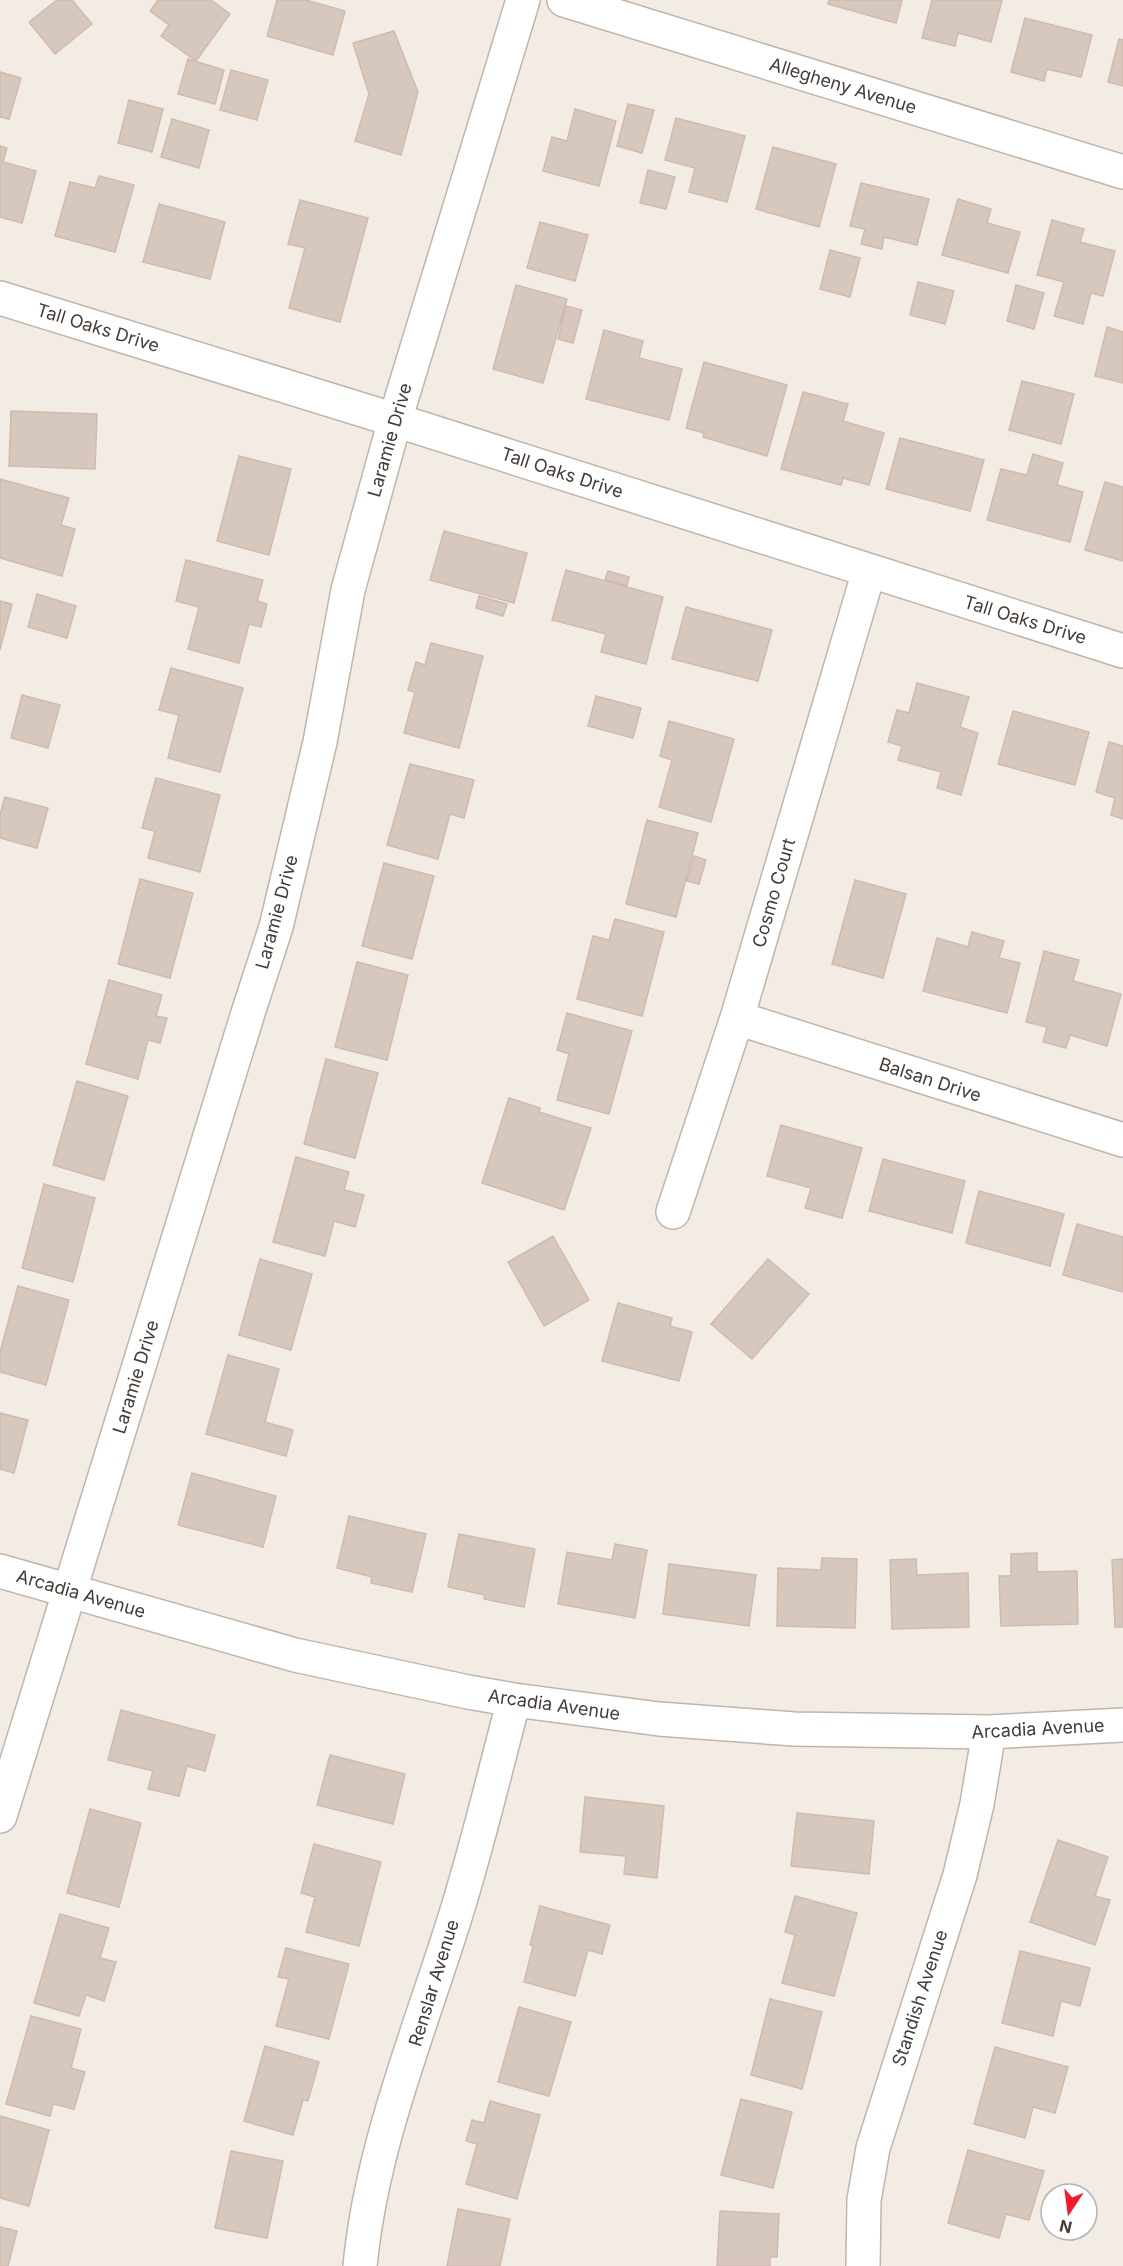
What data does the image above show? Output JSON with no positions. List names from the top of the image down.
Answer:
{
  "streets": {
    "street": [
      "Allegheny Avenue",
      "Tall Oaks Drive",
      "Laramie Drive",
      "Cosmo Court",
      "Balsan Drive",
      "Arcadia Avenue",
      "Renslar Avenue",
      "Standish Avenue"
    ]
  },
  "crossings": [
    ["Tall Oaks Drive", "Laramie Drive"],
    ["Tall Oaks Drive", "Cosmo Court"],
    ["Laramie Drive", "Arcadia Avenue"],
    ["Cosmo Court", "Balsan Drive"],
    ["Arcadia Avenue", "Renslar Avenue"],
    ["Arcadia Avenue", "Standish Avenue"]
  ],
  "north": "bottom"
}
